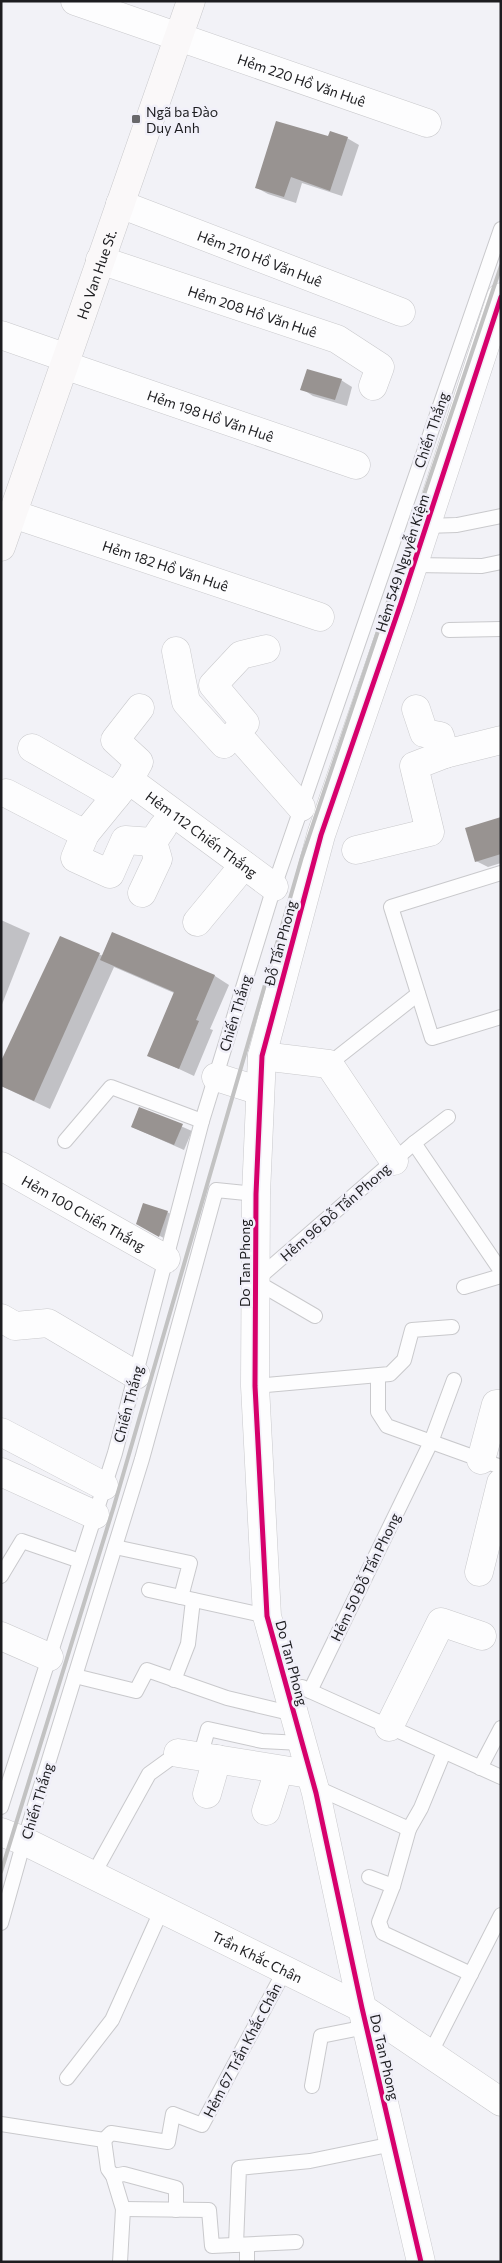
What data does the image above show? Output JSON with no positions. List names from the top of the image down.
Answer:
{
  "streets": {
    "main road": ["Ho Van Hue St."],
    "street": [
      "Hẻm 220 Hồ Văn Huê",
      "Hẻm 210 Hồ Văn Huê",
      "Hẻm 208 Hồ Văn Huê",
      "Hẻm 198 Hồ Văn Huê",
      "Hẻm 549 Nguyễn Kiệm",
      "Hẻm 182 Hồ Văn Huê",
      "Hẻm 112 Chiến Thắng",
      "Đỗ Tấn Phong",
      "Hẻm 100 Chiến Thắng",
      "Do Tan Phong",
      "Trần Khắc Chân"
    ],
    "lane": [
      "Chiến Thắng",
      "Hẻm 96 Đỗ Tấn Phong",
      "Hẻm 50 Đỗ Tấn Phong",
      "Hẻm 67 Trần Khắc Chân"
    ]
  },
  "crossings": [
    ["Hẻm 220 Hồ Văn Huê", "Ho Van Hue St."],
    ["Hẻm 210 Hồ Văn Huê", "Ho Van Hue St."],
    ["Ho Van Hue St.", "Hẻm 208 Hồ Văn Huê"],
    ["Ho Van Hue St.", "Hẻm 198 Hồ Văn Huê"],
    ["Ho Van Hue St.", "Hẻm 182 Hồ Văn Huê"],
    ["Chiến Thắng", "Hẻm 112 Chiến Thắng"],
    ["Chiến Thắng", "Hẻm 100 Chiến Thắng"],
    ["Chiến Thắng", "Do Tan Phong"],
    ["Chiến Thắng", "Trần Khắc Chân"],
    ["Hẻm 549 Nguyễn Kiệm", "Đỗ Tấn Phong"],
    ["Đỗ Tấn Phong", "Do Tan Phong"],
    ["Hẻm 96 Đỗ Tấn Phong", "Do Tan Phong"],
    ["Do Tan Phong", "Hẻm 50 Đỗ Tấn Phong"],
    ["Do Tan Phong", "Trần Khắc Chân"],
    ["Trần Khắc Chân", "Hẻm 67 Trần Khắc Chân"]
  ],
  "places": {
    "transit": ["Ngã ba Đào Duy Anh"]
  }
}
